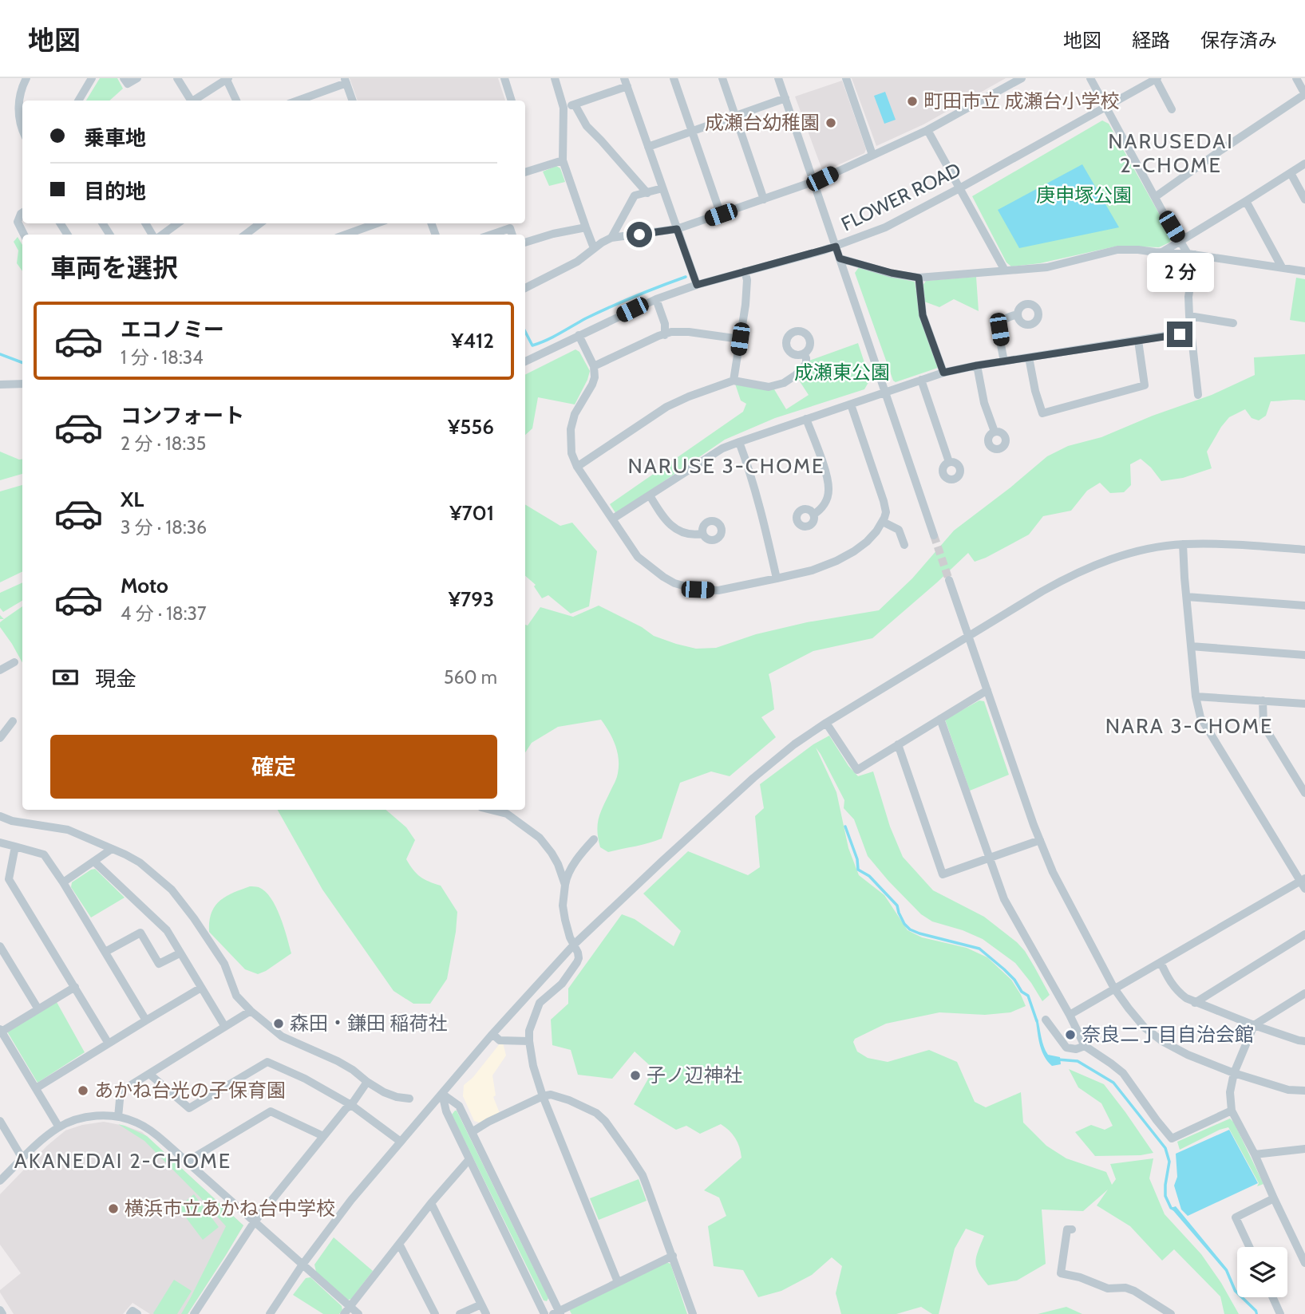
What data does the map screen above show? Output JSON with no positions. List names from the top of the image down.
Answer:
{
  "streets": {
    "street": ["FLOWER ROAD"]
  },
  "districts": [
    "NARUSEDAI 2-CHOME",
    "NARUSE 3-CHOME",
    "NARA 3-CHOME",
    "AKANEDAI 2-CHOME"
  ],
  "parks": ["庚申塚公園", "成瀬東公園"],
  "places": [
    "町田市立 成瀬台小学校",
    "成瀬台幼稚園",
    "森田・鎌田 稲荷社",
    "奈良二丁目自治会館",
    "子ノ辺神社",
    "あかね台光の子保育園",
    "横浜市立あかね台中学校"
  ],
  "page": {
    "header": "地図",
    "nav": ["地図", "経路", "保存済み"],
    "banner": ["乗車地", "目的地"],
    "heading": "車両を選択",
    "bubble": "2 分",
    "list": [
      {
        "name": "エコノミー",
        "note": "1 分 · 18:34",
        "value": "¥412"
      },
      {
        "name": "コンフォート",
        "note": "2 分 · 18:35",
        "value": "¥556"
      },
      {
        "name": "XL",
        "note": "3 分 · 18:36",
        "value": "¥701"
      },
      {
        "name": "Moto",
        "note": "4 分 · 18:37",
        "value": "¥793"
      }
    ],
    "pay": ["現金", "560 m"],
    "buttons": "確定"
  }
}
